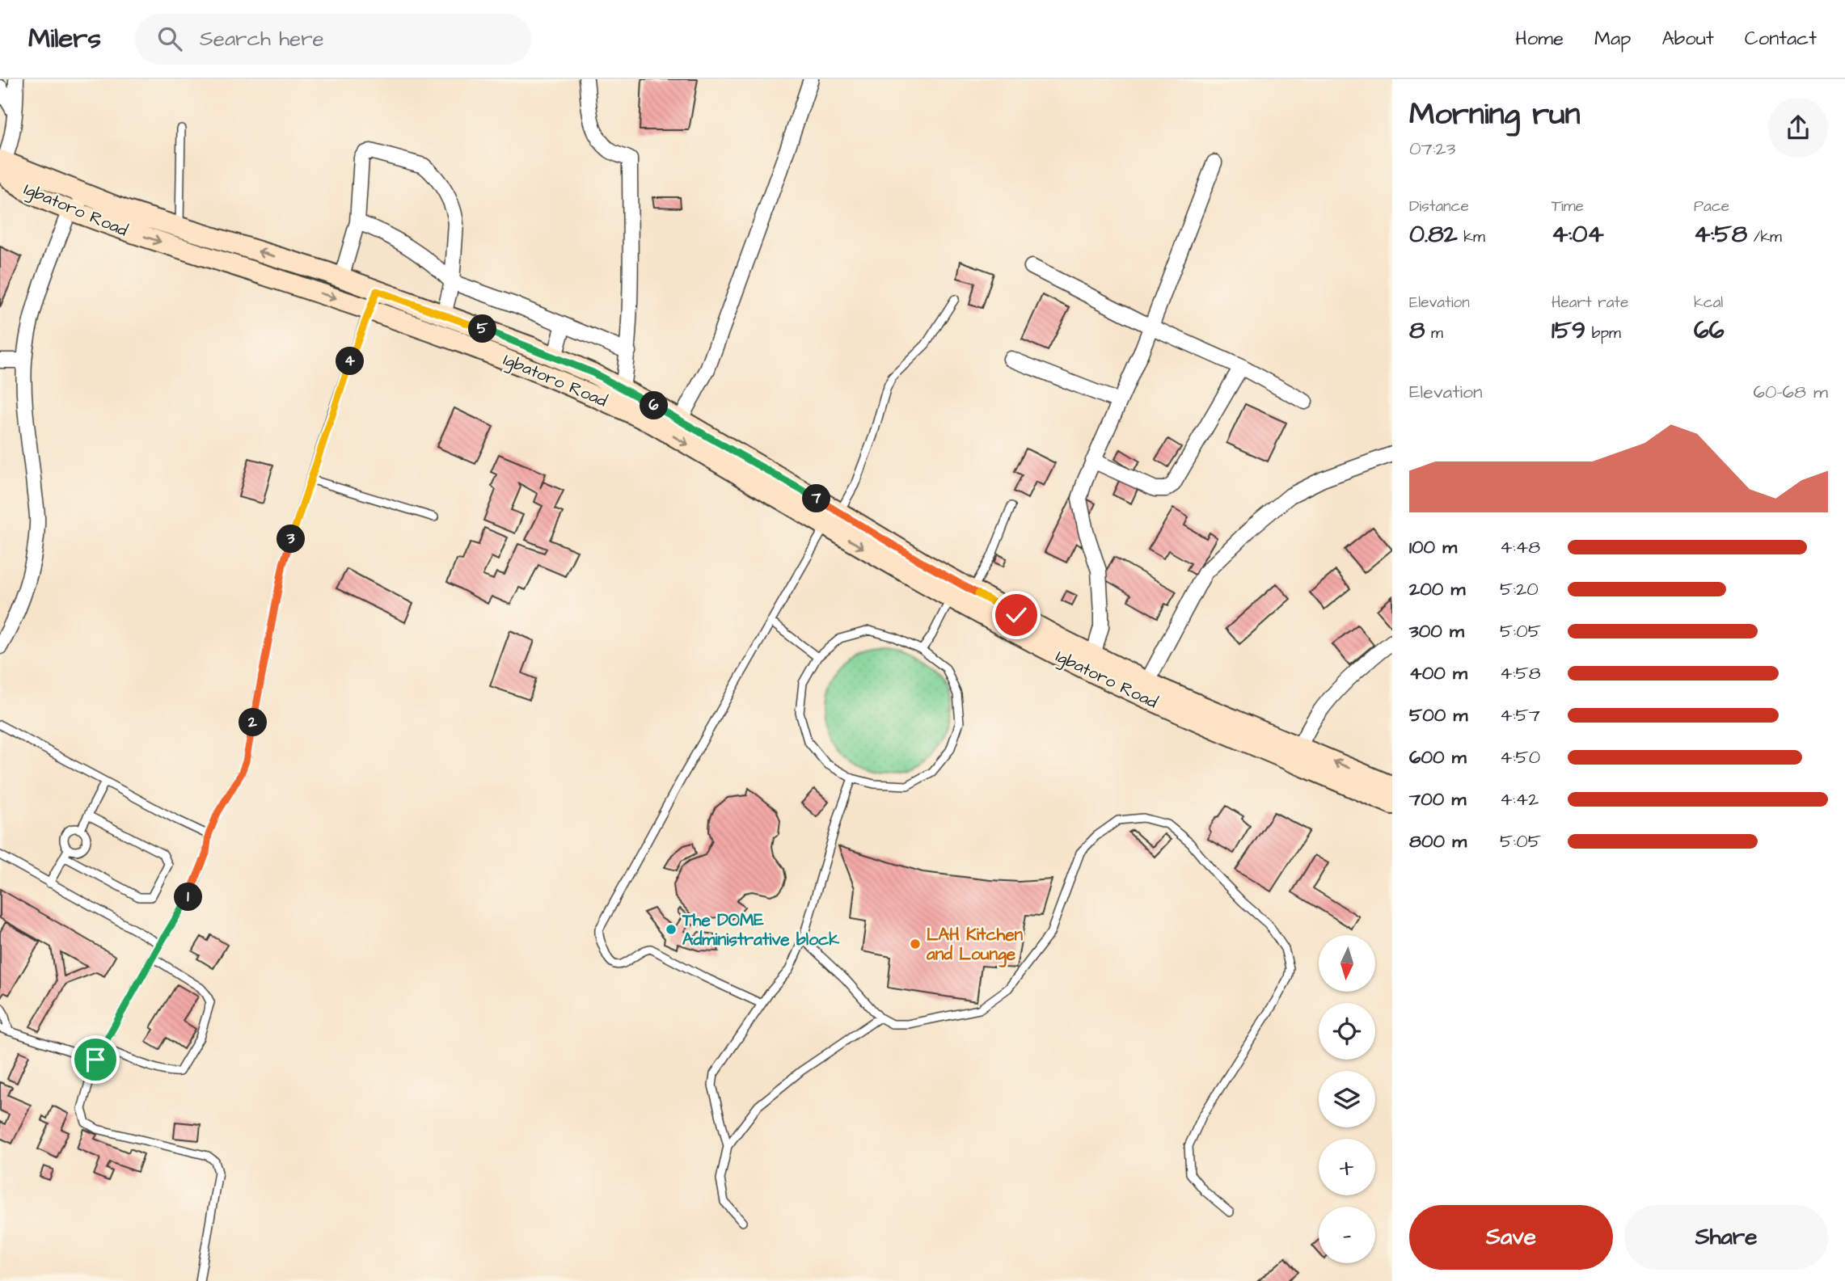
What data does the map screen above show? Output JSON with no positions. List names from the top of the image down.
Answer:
{
  "streets": {
    "street": ["Igbatoro Road"]
  },
  "places": ["The DOME Administrative block", "LAH Kitchen and Lounge"],
  "north": "bottom",
  "page": {
    "header": "Milers",
    "search": "Search here",
    "nav": [
      "Home",
      "Map",
      "About",
      "Contact"
    ],
    "heading": ["Morning run", "07:23"],
    "stats": [
      ["Distance", "0.82 km"],
      ["Time", "4:04"],
      ["Pace", "4:58 /km"],
      ["Elevation", "8 m"],
      ["Heart rate", "159 bpm"],
      ["kcal", "66"]
    ],
    "pins": [
      "5",
      "4",
      "6",
      "7",
      "3",
      "2",
      "1"
    ],
    "chart": ["Elevation", "60–68 m"],
    "list": [
      {
        "name": "100 m",
        "note": "4:48"
      },
      {
        "name": "200 m",
        "note": "5:20"
      },
      {
        "name": "300 m",
        "note": "5:05"
      },
      {
        "name": "400 m",
        "note": "4:58"
      },
      {
        "name": "500 m",
        "note": "4:57"
      },
      {
        "name": "600 m",
        "note": "4:50"
      },
      {
        "name": "700 m",
        "note": "4:42"
      },
      {
        "name": "800 m",
        "note": "5:05"
      }
    ],
    "map_buttons": ["+", "−"],
    "buttons": ["Save", "Share"]
  }
}
